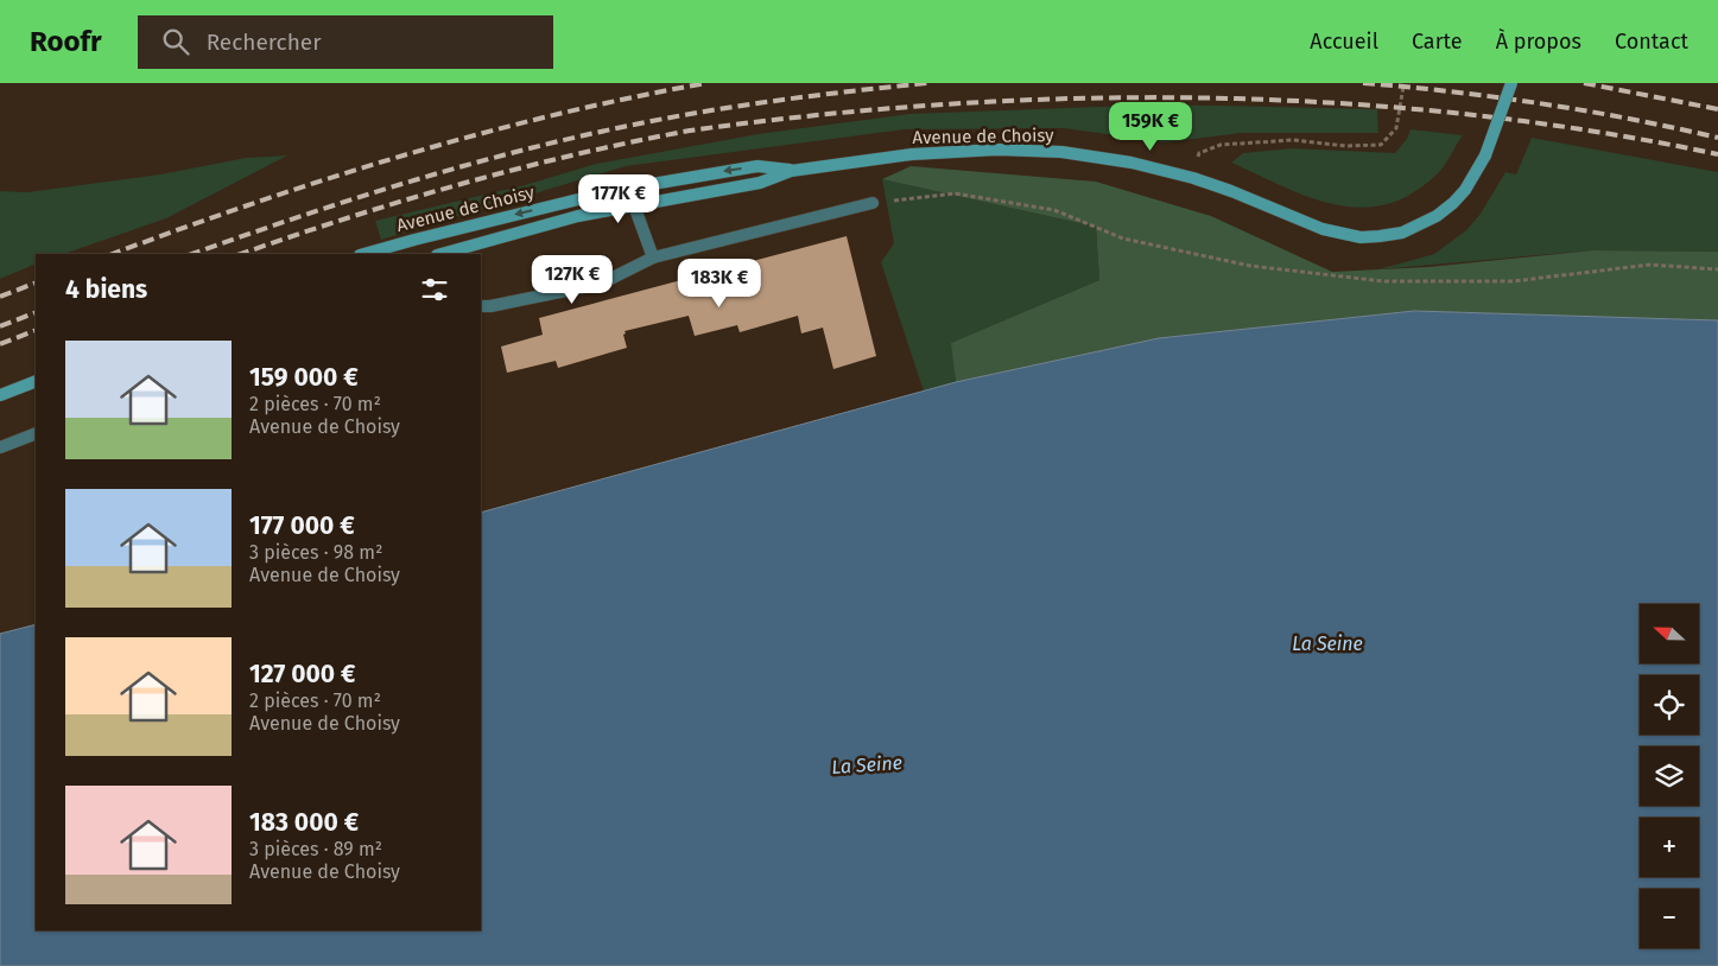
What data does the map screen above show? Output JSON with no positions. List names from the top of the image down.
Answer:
{
  "streets": {
    "main road": ["Avenue de Choisy"]
  },
  "water": ["La Seine"],
  "north": "left",
  "page": {
    "header": "Roofr",
    "search": "Rechercher",
    "nav": [
      "Accueil",
      "Carte",
      "À propos",
      "Contact"
    ],
    "price": [
      "159K €",
      "177K €",
      "127K €",
      "183K €"
    ],
    "heading": "4 biens",
    "list": [
      {
        "name": "159 000 €",
        "note": "2 pièces · 70 m² · Avenue de Choisy"
      },
      {
        "name": "177 000 €",
        "note": "3 pièces · 98 m² · Avenue de Choisy"
      },
      {
        "name": "127 000 €",
        "note": "2 pièces · 70 m² · Avenue de Choisy"
      },
      {
        "name": "183 000 €",
        "note": "3 pièces · 89 m² · Avenue de Choisy"
      }
    ],
    "map_buttons": ["+", "−"]
  }
}
